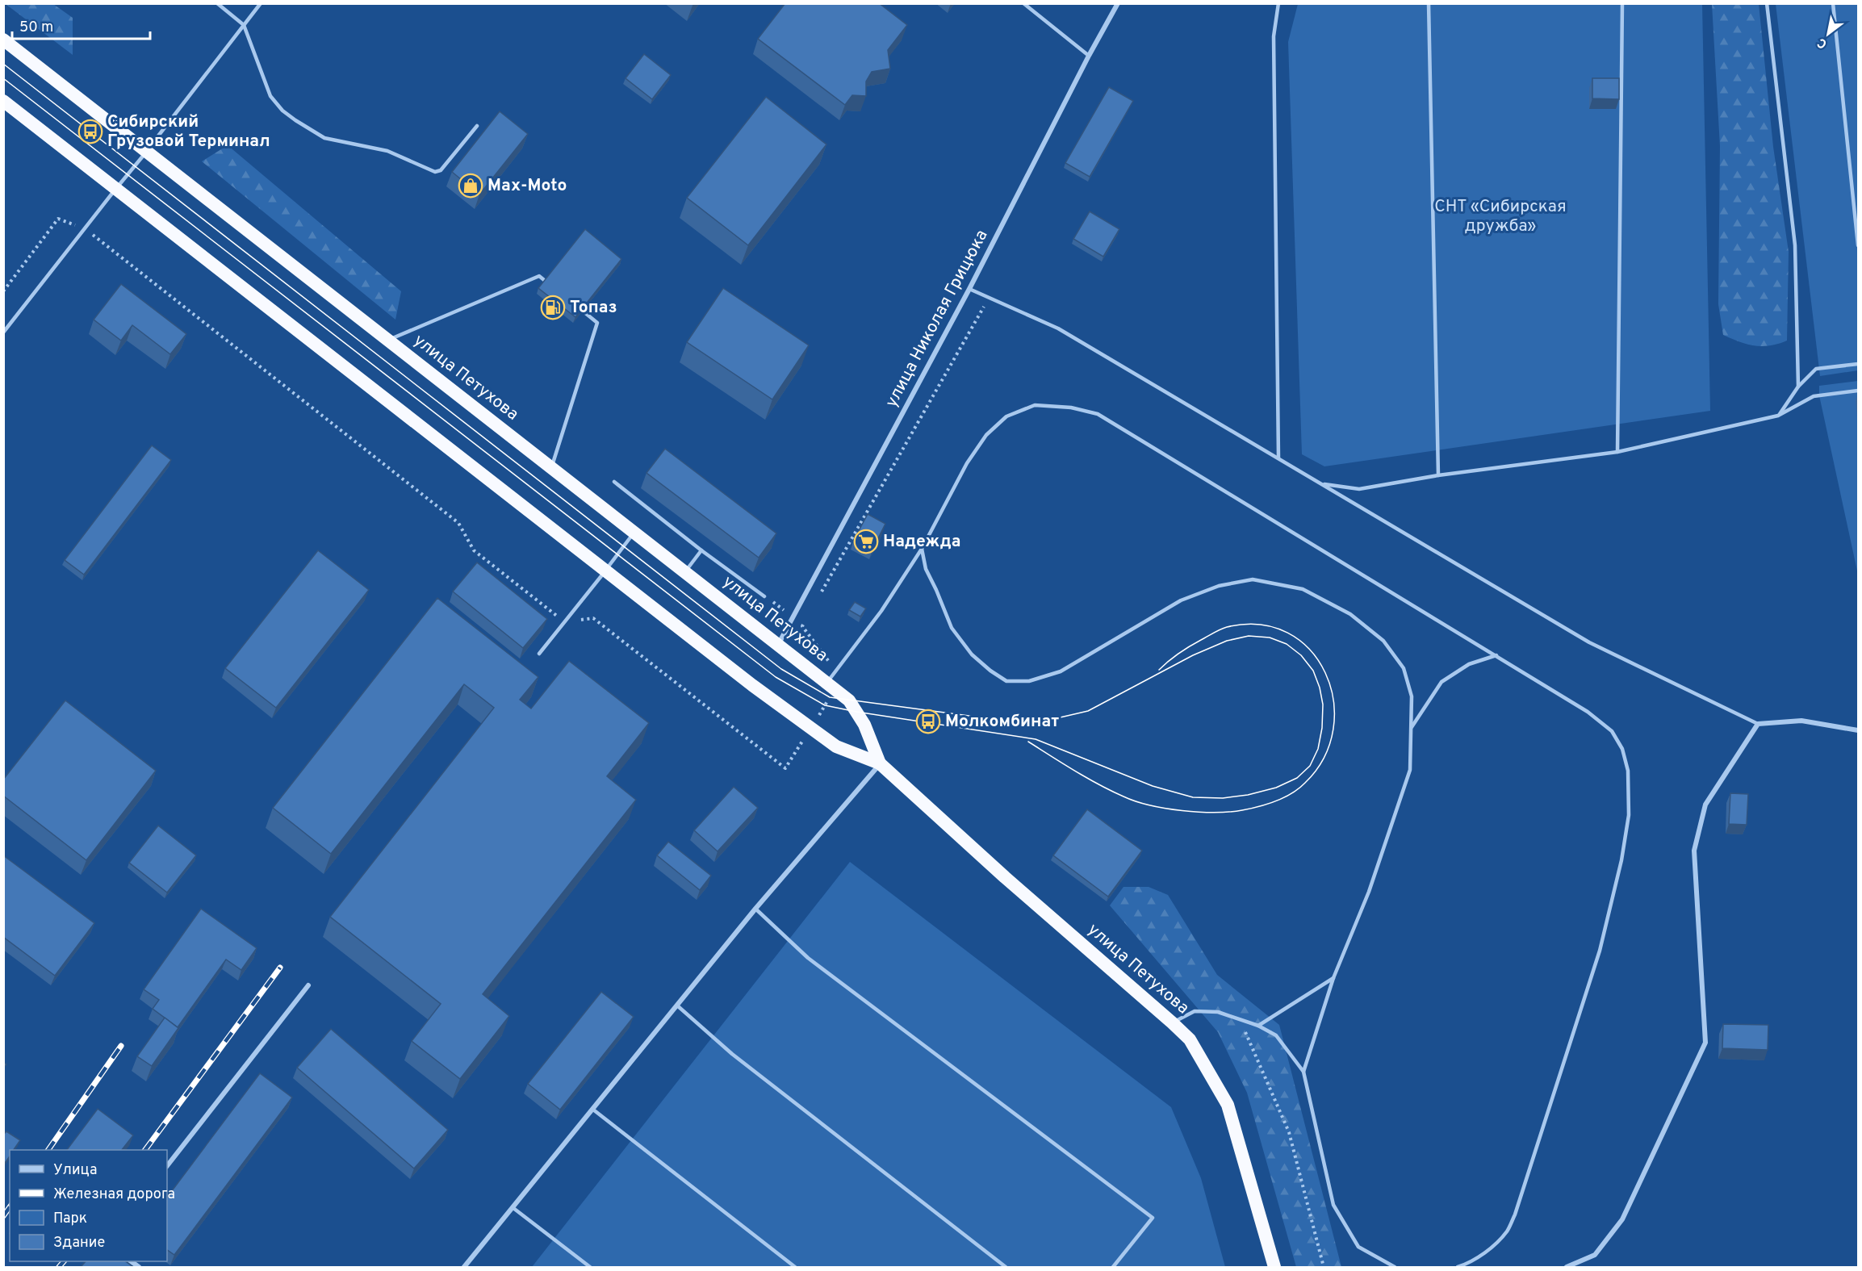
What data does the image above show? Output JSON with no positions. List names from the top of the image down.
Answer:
{
  "streets": {
    "highway": ["улица Петухова"],
    "street": ["улица Николая Грицюка"]
  },
  "crossings": [
    ["улица Николая Грицюка", "улица Петухова"]
  ],
  "parks": ["СНТ «Сибирская дружба»"],
  "places": {
    "bus stop": ["Сибирский Грузовой Терминал", "Молкомбинат"],
    "shop": ["Max-Moto"],
    "fuel station": ["Топаз"],
    "supermarket": ["Надежда"]
  },
  "legend": [
    "Улица",
    "Железная дорога",
    "Парк",
    "Здание"
  ],
  "scale_bar": "50 m",
  "north": "bottom left"
}
